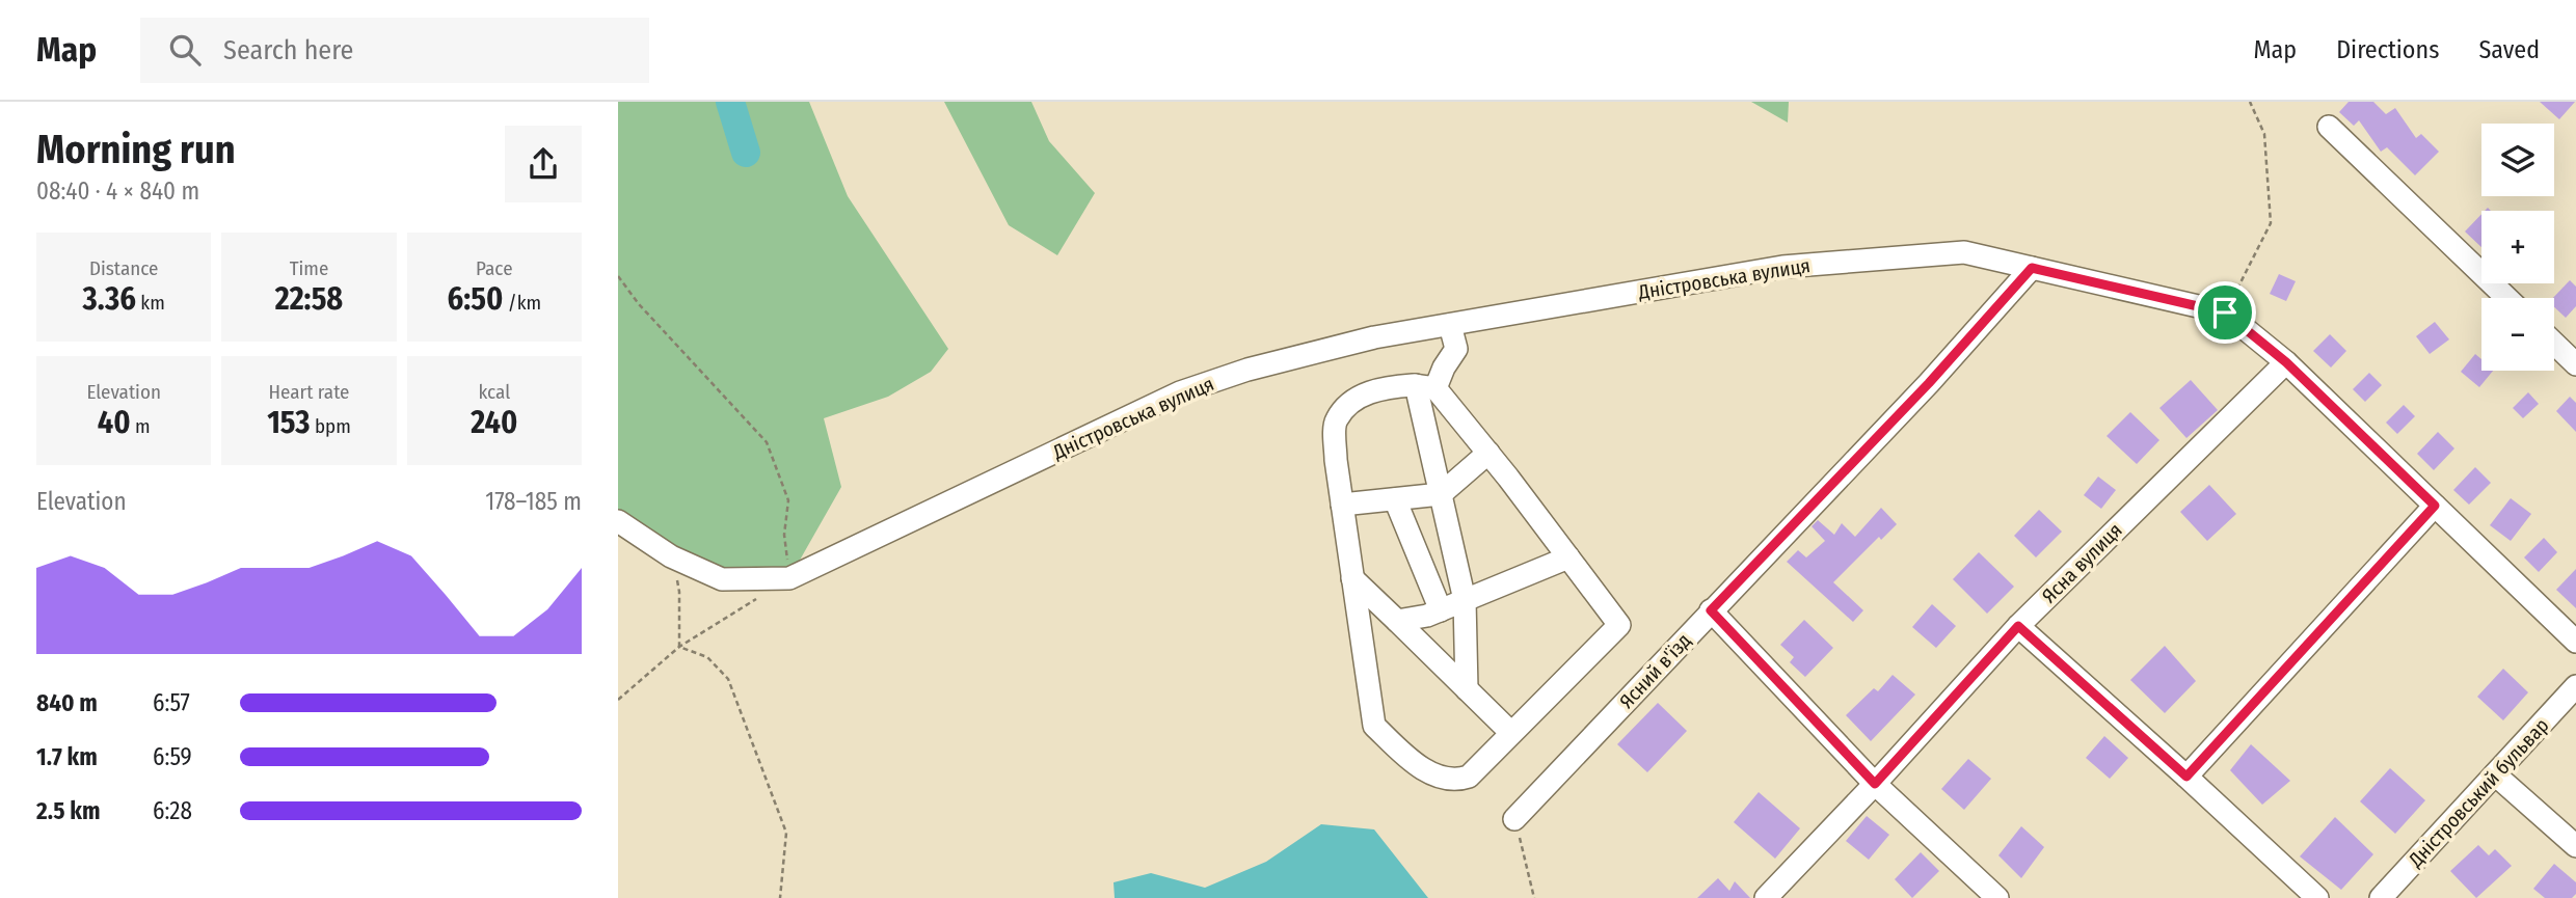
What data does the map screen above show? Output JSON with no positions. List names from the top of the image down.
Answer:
{
  "streets": {
    "street": [
      "Дністровська вулиця",
      "Ясна вулиця",
      "Ясний в'їзд",
      "Дністровський бульвар"
    ]
  },
  "crossings": [
    ["Дністровська вулиця", "Ясна вулиця"],
    ["Дністровська вулиця", "Ясний в'їзд"]
  ],
  "page": {
    "header": "Map",
    "search": "Search here",
    "nav": ["Map", "Directions", "Saved"],
    "heading": ["Morning run", "08:40 · 4 × 840 m"],
    "map_buttons": ["+", "−"],
    "stats": [
      ["Distance", "3.36 km"],
      ["Time", "22:58"],
      ["Pace", "6:50 /km"],
      ["Elevation", "40 m"],
      ["Heart rate", "153 bpm"],
      ["kcal", "240"]
    ],
    "chart": ["Elevation", "178–185 m"],
    "list": [
      {
        "name": "840 m",
        "note": "6:57"
      },
      {
        "name": "1.7 km",
        "note": "6:59"
      },
      {
        "name": "2.5 km",
        "note": "6:28"
      }
    ]
  }
}
